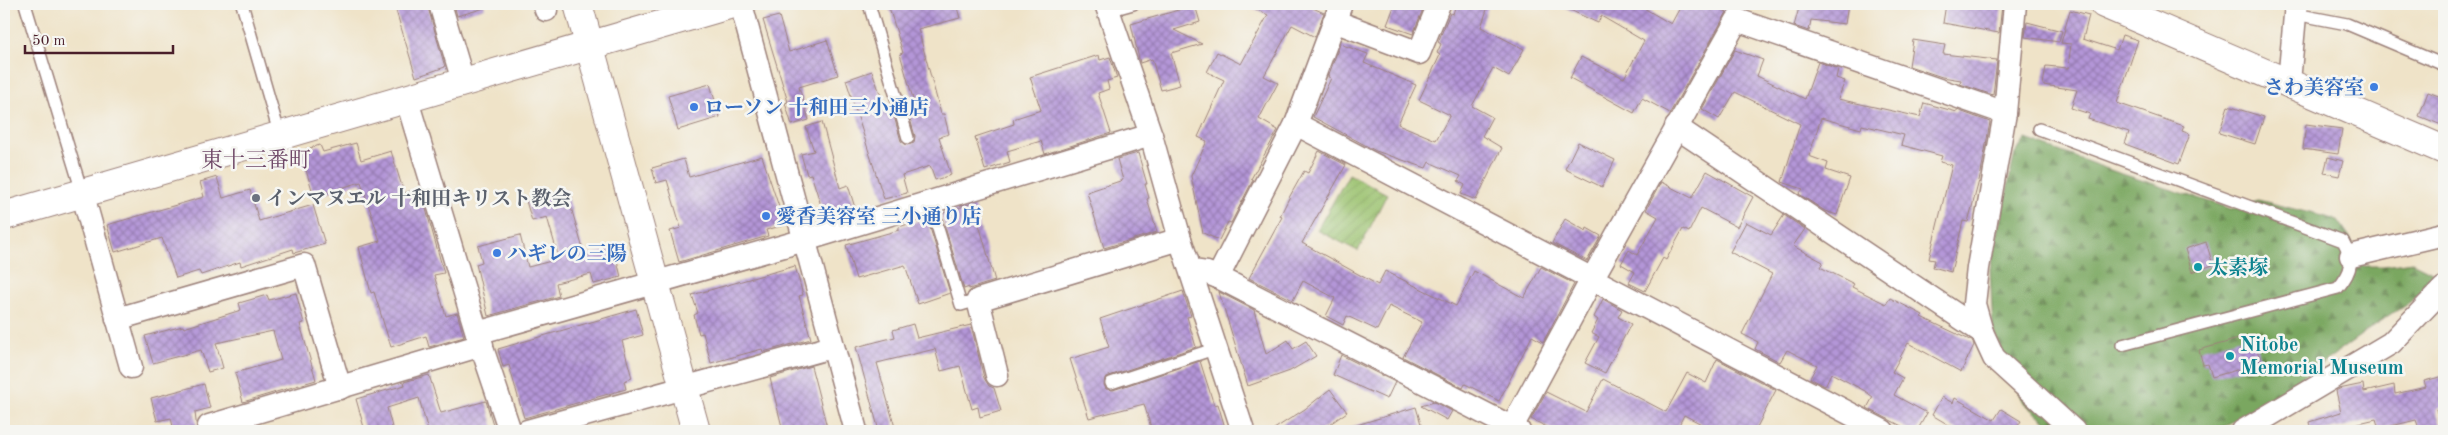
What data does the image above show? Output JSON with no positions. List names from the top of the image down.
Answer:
{
  "districts": ["東十三番町"],
  "places": [
    "さわ美容室",
    "ローソン 十和田三小通店",
    "インマヌエル 十和田キリスト教会",
    "愛香美容室 三小通り店",
    "ハギレの三陽",
    "太素塚",
    "Nitobe Memorial Museum"
  ],
  "scale_bar": "50 m"
}
